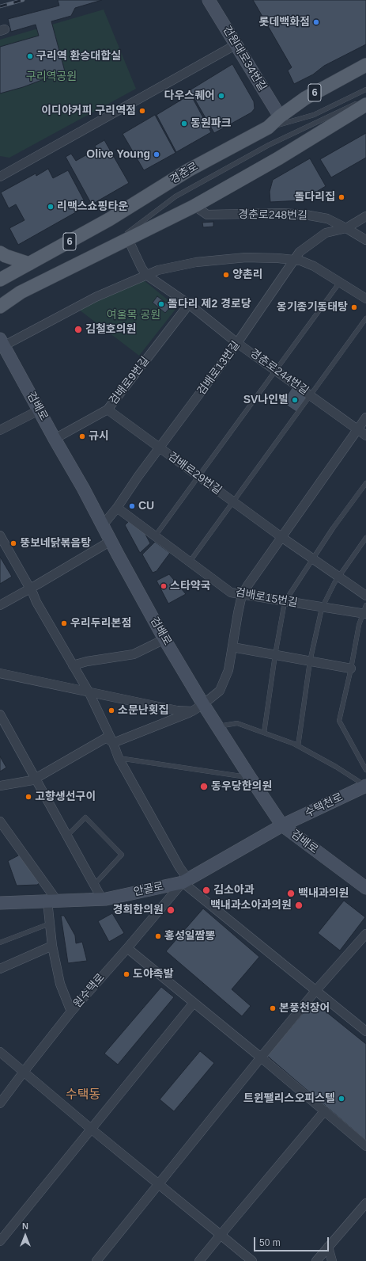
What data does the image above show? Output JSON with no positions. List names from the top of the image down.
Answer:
{
  "streets": {
    "main road": ["6", "경춘로"],
    "street": [
      "건원대로34번길",
      "경춘로248번길",
      "검배로13번길",
      "경춘로244번길",
      "검배로9번길",
      "검배로",
      "검배로29번길",
      "검배로15번길",
      "수택천로",
      "안골로",
      "원수택로"
    ]
  },
  "crossings": [
    ["건원대로34번길", "경춘로"],
    ["경춘로248번길", "검배로13번길"],
    ["검배로13번길", "경춘로244번길"],
    ["검배로13번길", "검배로"],
    ["검배로13번길", "검배로29번길"],
    ["검배로13번길", "검배로15번길"],
    ["경춘로244번길", "검배로9번길"],
    ["검배로9번길", "검배로"],
    ["검배로9번길", "검배로29번길"],
    ["검배로", "수택천로"],
    ["검배로", "안골로"],
    ["수택천로", "안골로"],
    ["안골로", "원수택로"]
  ],
  "districts": ["수택동"],
  "parks": ["구리역공원", "여울목 공원"],
  "places": [
    "롯데백화점",
    "구리역 환승대합실",
    "다우스퀘어",
    "이디야커피 구리역점",
    "동원파크",
    "Olive Young",
    "돌다리집",
    "리맥스쇼핑타운",
    "양촌리",
    "돌다리 제2 경로당",
    "옹기종기동태탕",
    "김철호의원",
    "SV나인빌",
    "규시",
    "CU",
    "뚱보네닭볶음탕",
    "스타약국",
    "우리두리본점",
    "소문난횟집",
    "동우당한의원",
    "고향생선구이",
    "김소아과",
    "백내과의원",
    "백내과소아과의원",
    "경희한의원",
    "홍성일짬뽕",
    "도야족발",
    "본풍천장어",
    "트윈팰리스오피스텔"
  ],
  "scale_bar": "50 m",
  "north": "top"
}
